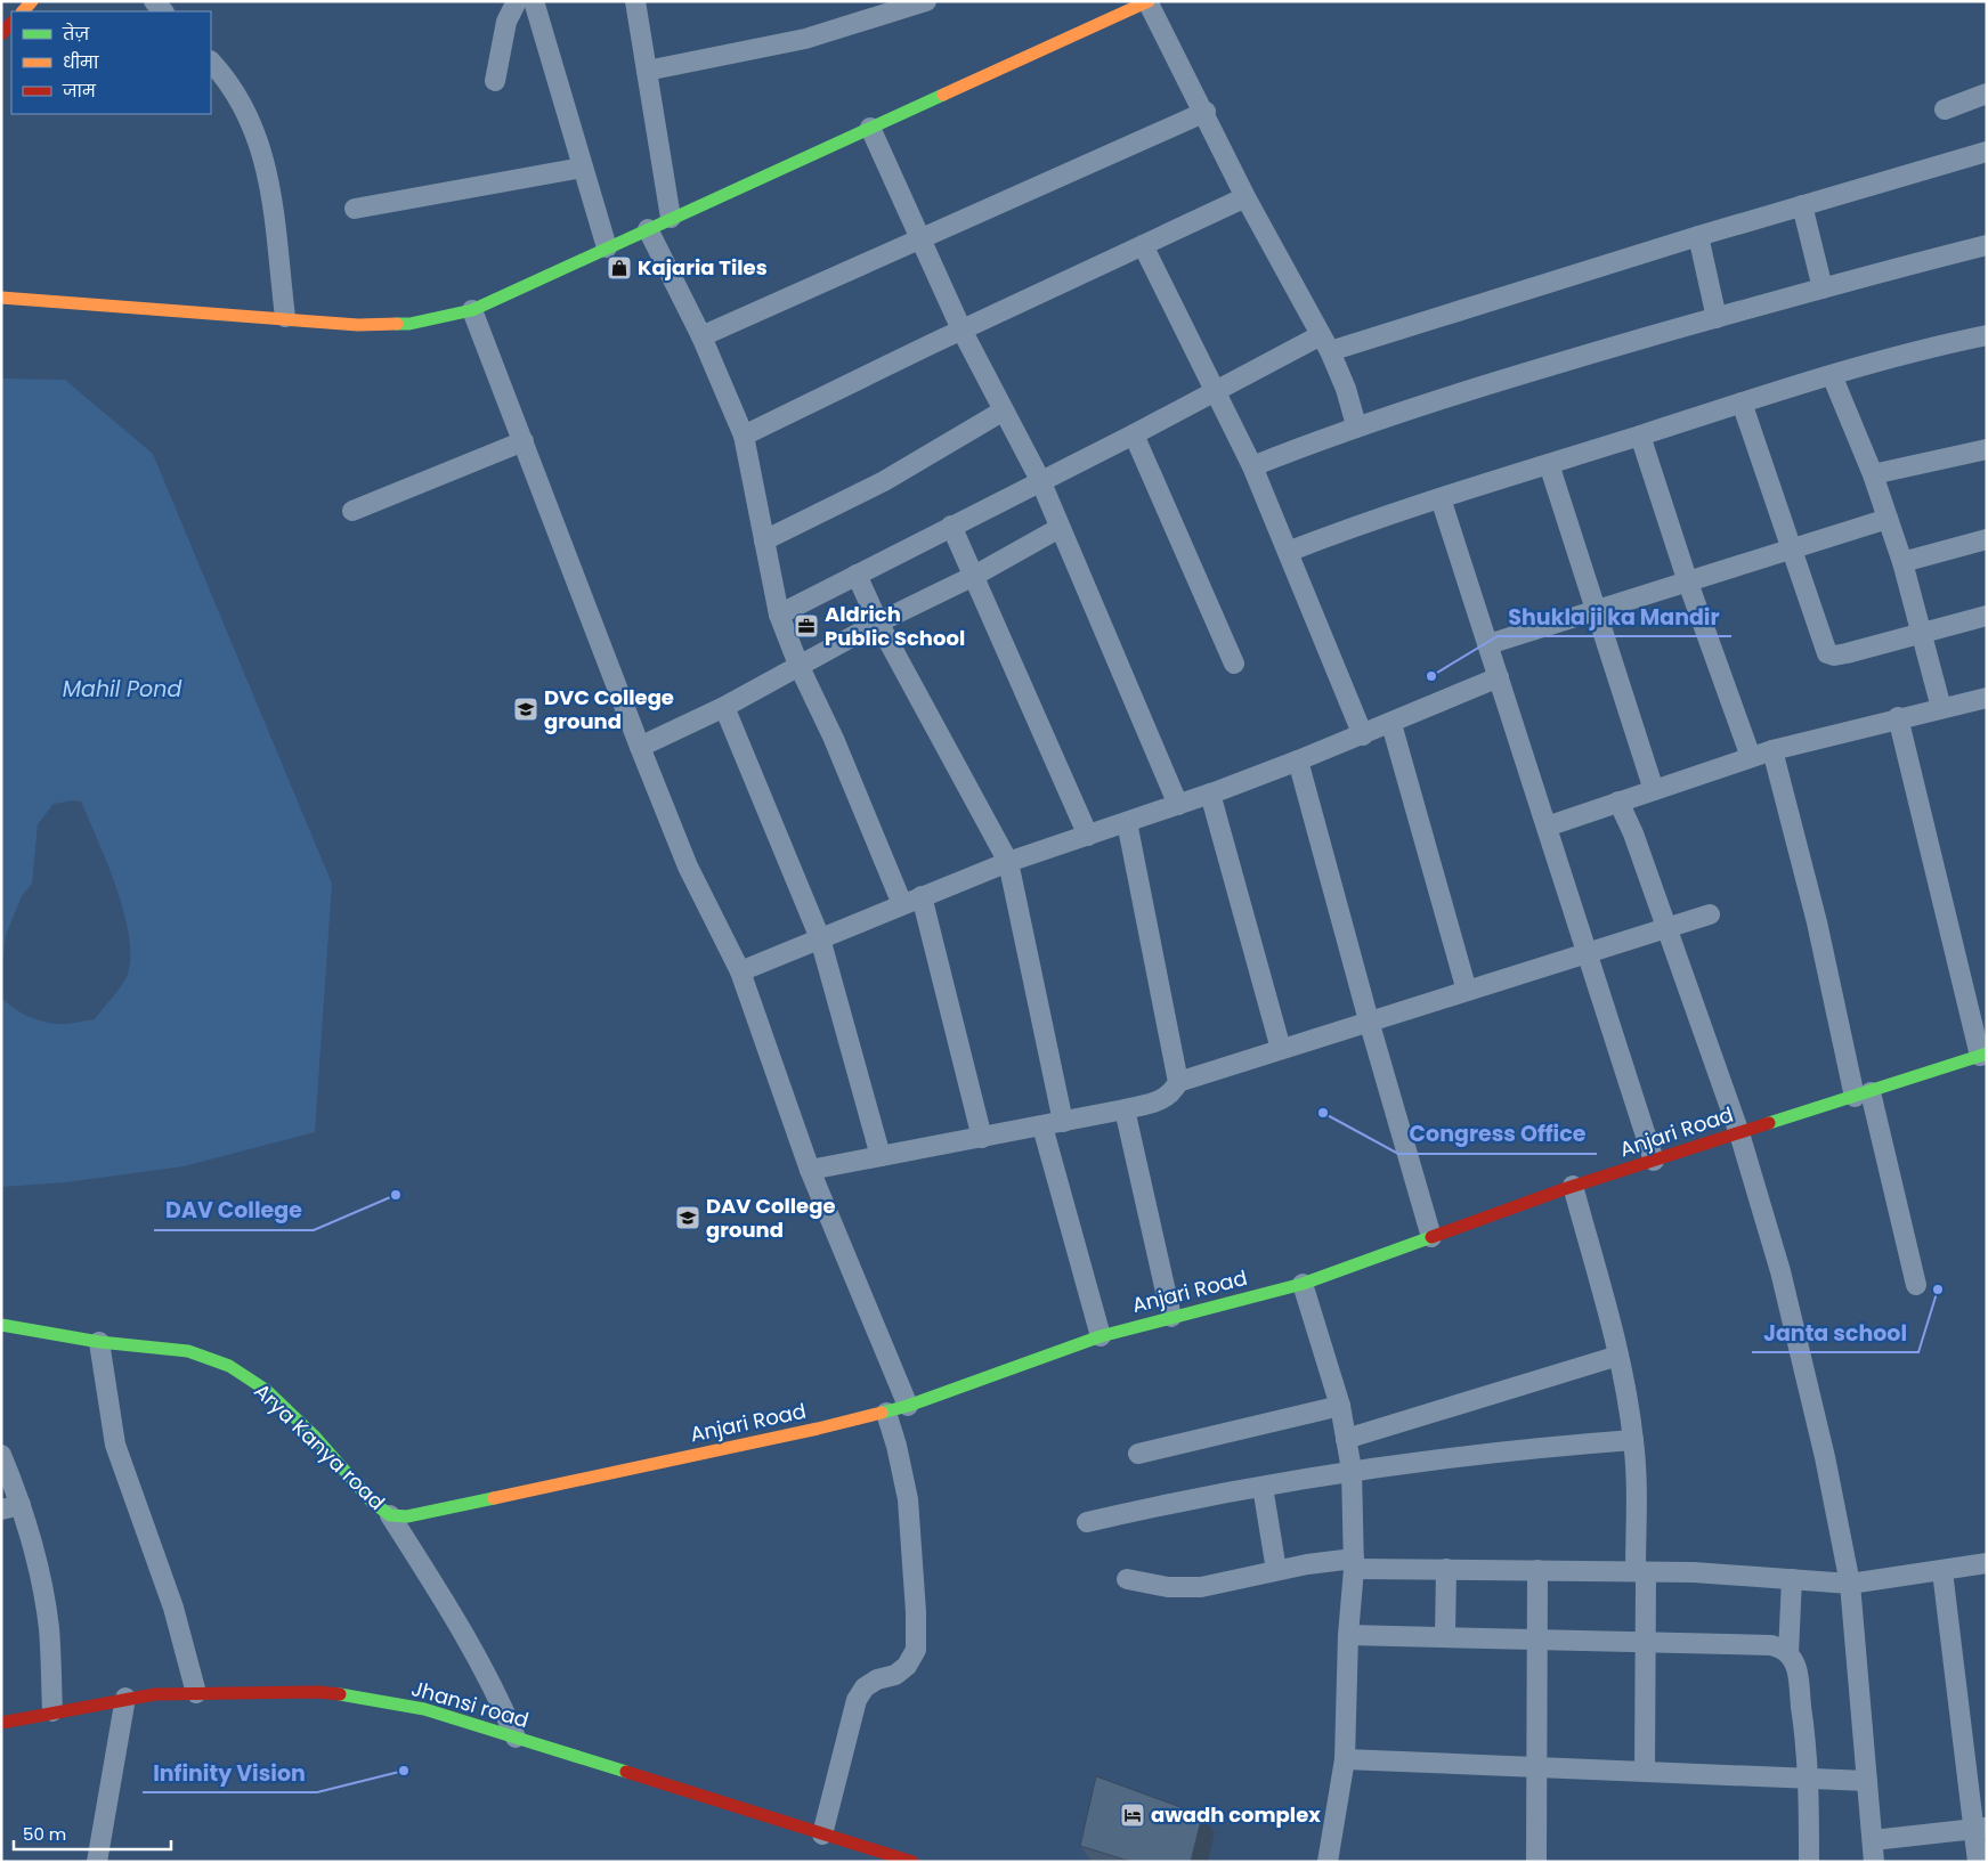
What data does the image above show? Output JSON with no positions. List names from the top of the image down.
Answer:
{
  "streets": {
    "street": ["Anjari Road", "Arya Kanya road", "Jhansi road"]
  },
  "crossings": [
    ["Anjari Road", "Arya Kanya road"],
    ["Arya Kanya road", "Jhansi road"]
  ],
  "water": ["Mahil Pond"],
  "places": {
    "shop": ["Kajaria Tiles"],
    "office": ["Aldrich Public School"],
    "other": [
      "Shukla ji ka Mandir",
      "Congress Office",
      "DAV College",
      "Janta school",
      "Infinity Vision"
    ],
    "school or university": ["DVC College ground", "DAV College ground"],
    "hotel": ["awadh complex"]
  },
  "legend": ["तेज़", "धीमा", "जाम"],
  "scale_bar": "50 m"
}
